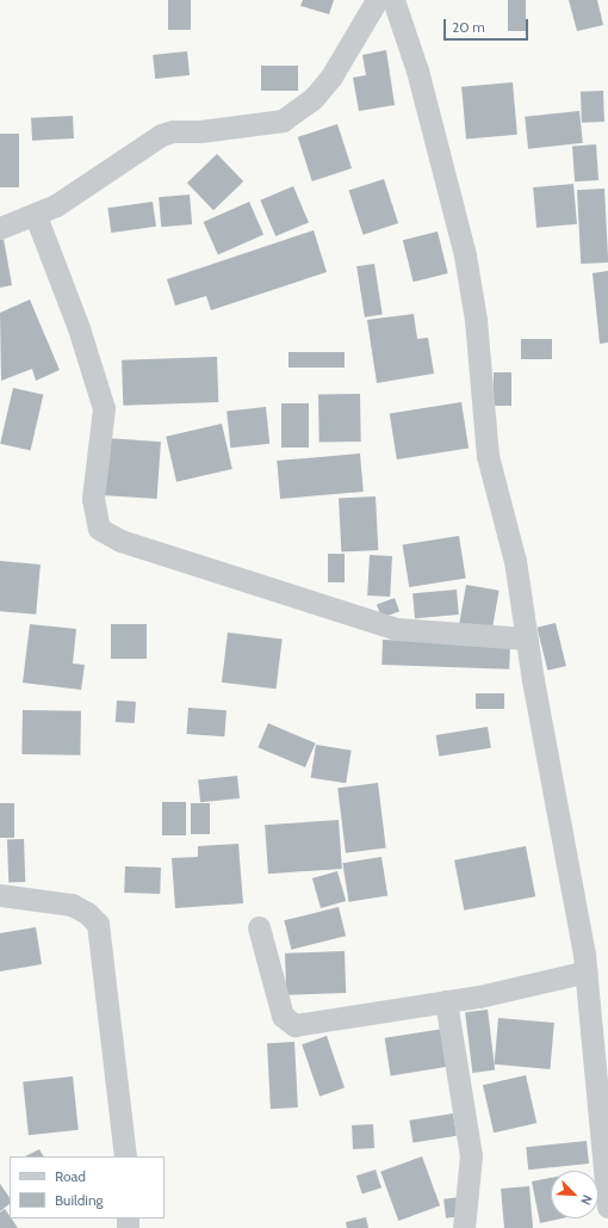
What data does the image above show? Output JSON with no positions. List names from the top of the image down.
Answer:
{
  "legend": ["Road", "Building"],
  "scale_bar": "20 m",
  "north": "bottom right"
}
